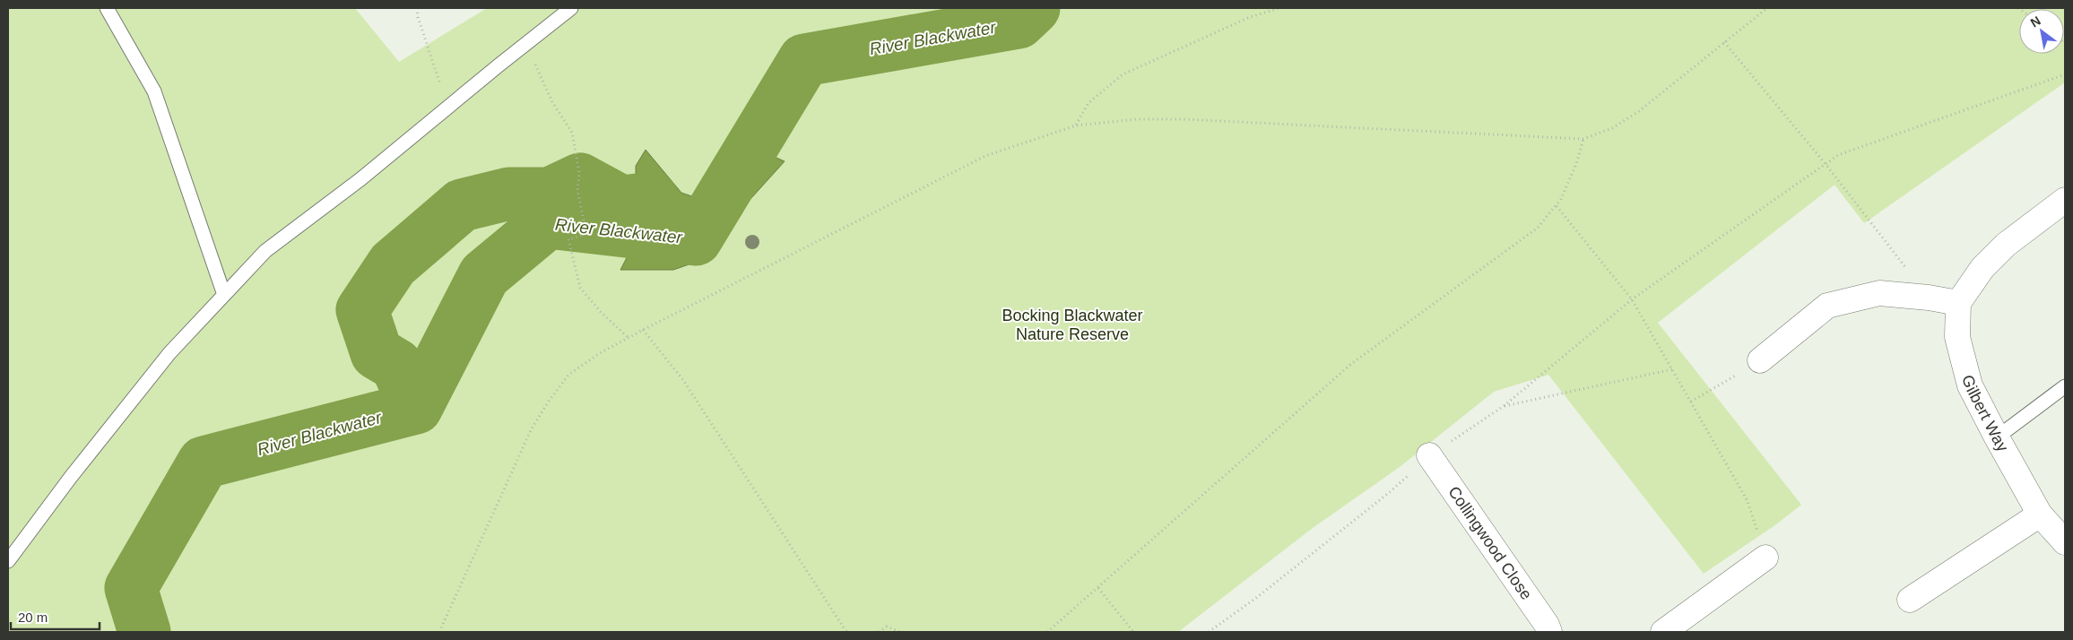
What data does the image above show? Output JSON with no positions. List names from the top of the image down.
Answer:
{
  "streets": {
    "street": ["Gilbert Way", "Collingwood Close"]
  },
  "water": ["River Blackwater"],
  "parks": ["Bocking Blackwater Nature Reserve"],
  "scale_bar": "20 m",
  "north": "top left"
}
